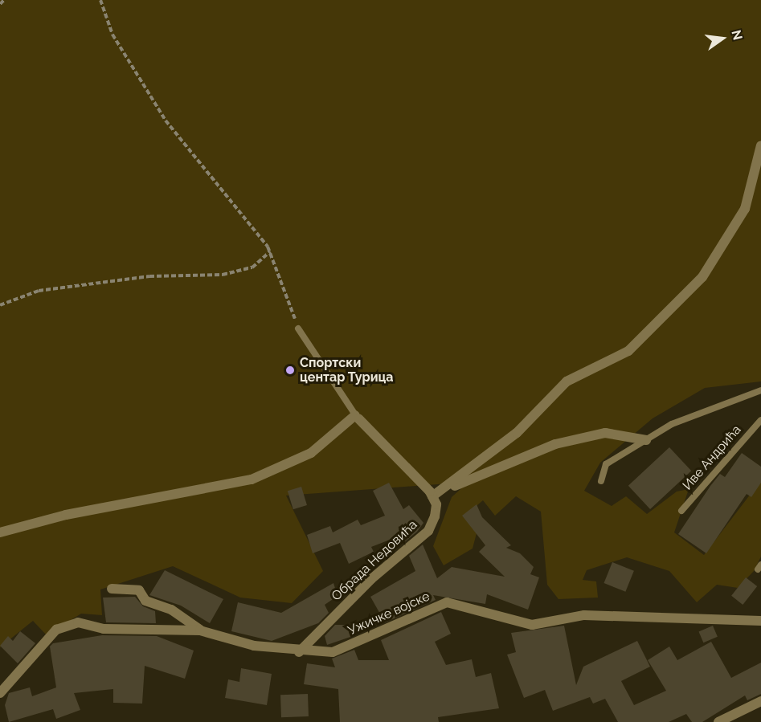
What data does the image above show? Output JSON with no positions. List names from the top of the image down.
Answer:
{
  "streets": {
    "street": ["Обрада Недовића", "Ужичке војске"],
    "lane": ["Иве Андрића"]
  },
  "crossings": [
    ["Обрада Недовића", "Ужичке војске"]
  ],
  "places": ["Спортски центар Турица"],
  "north": "right"
}
